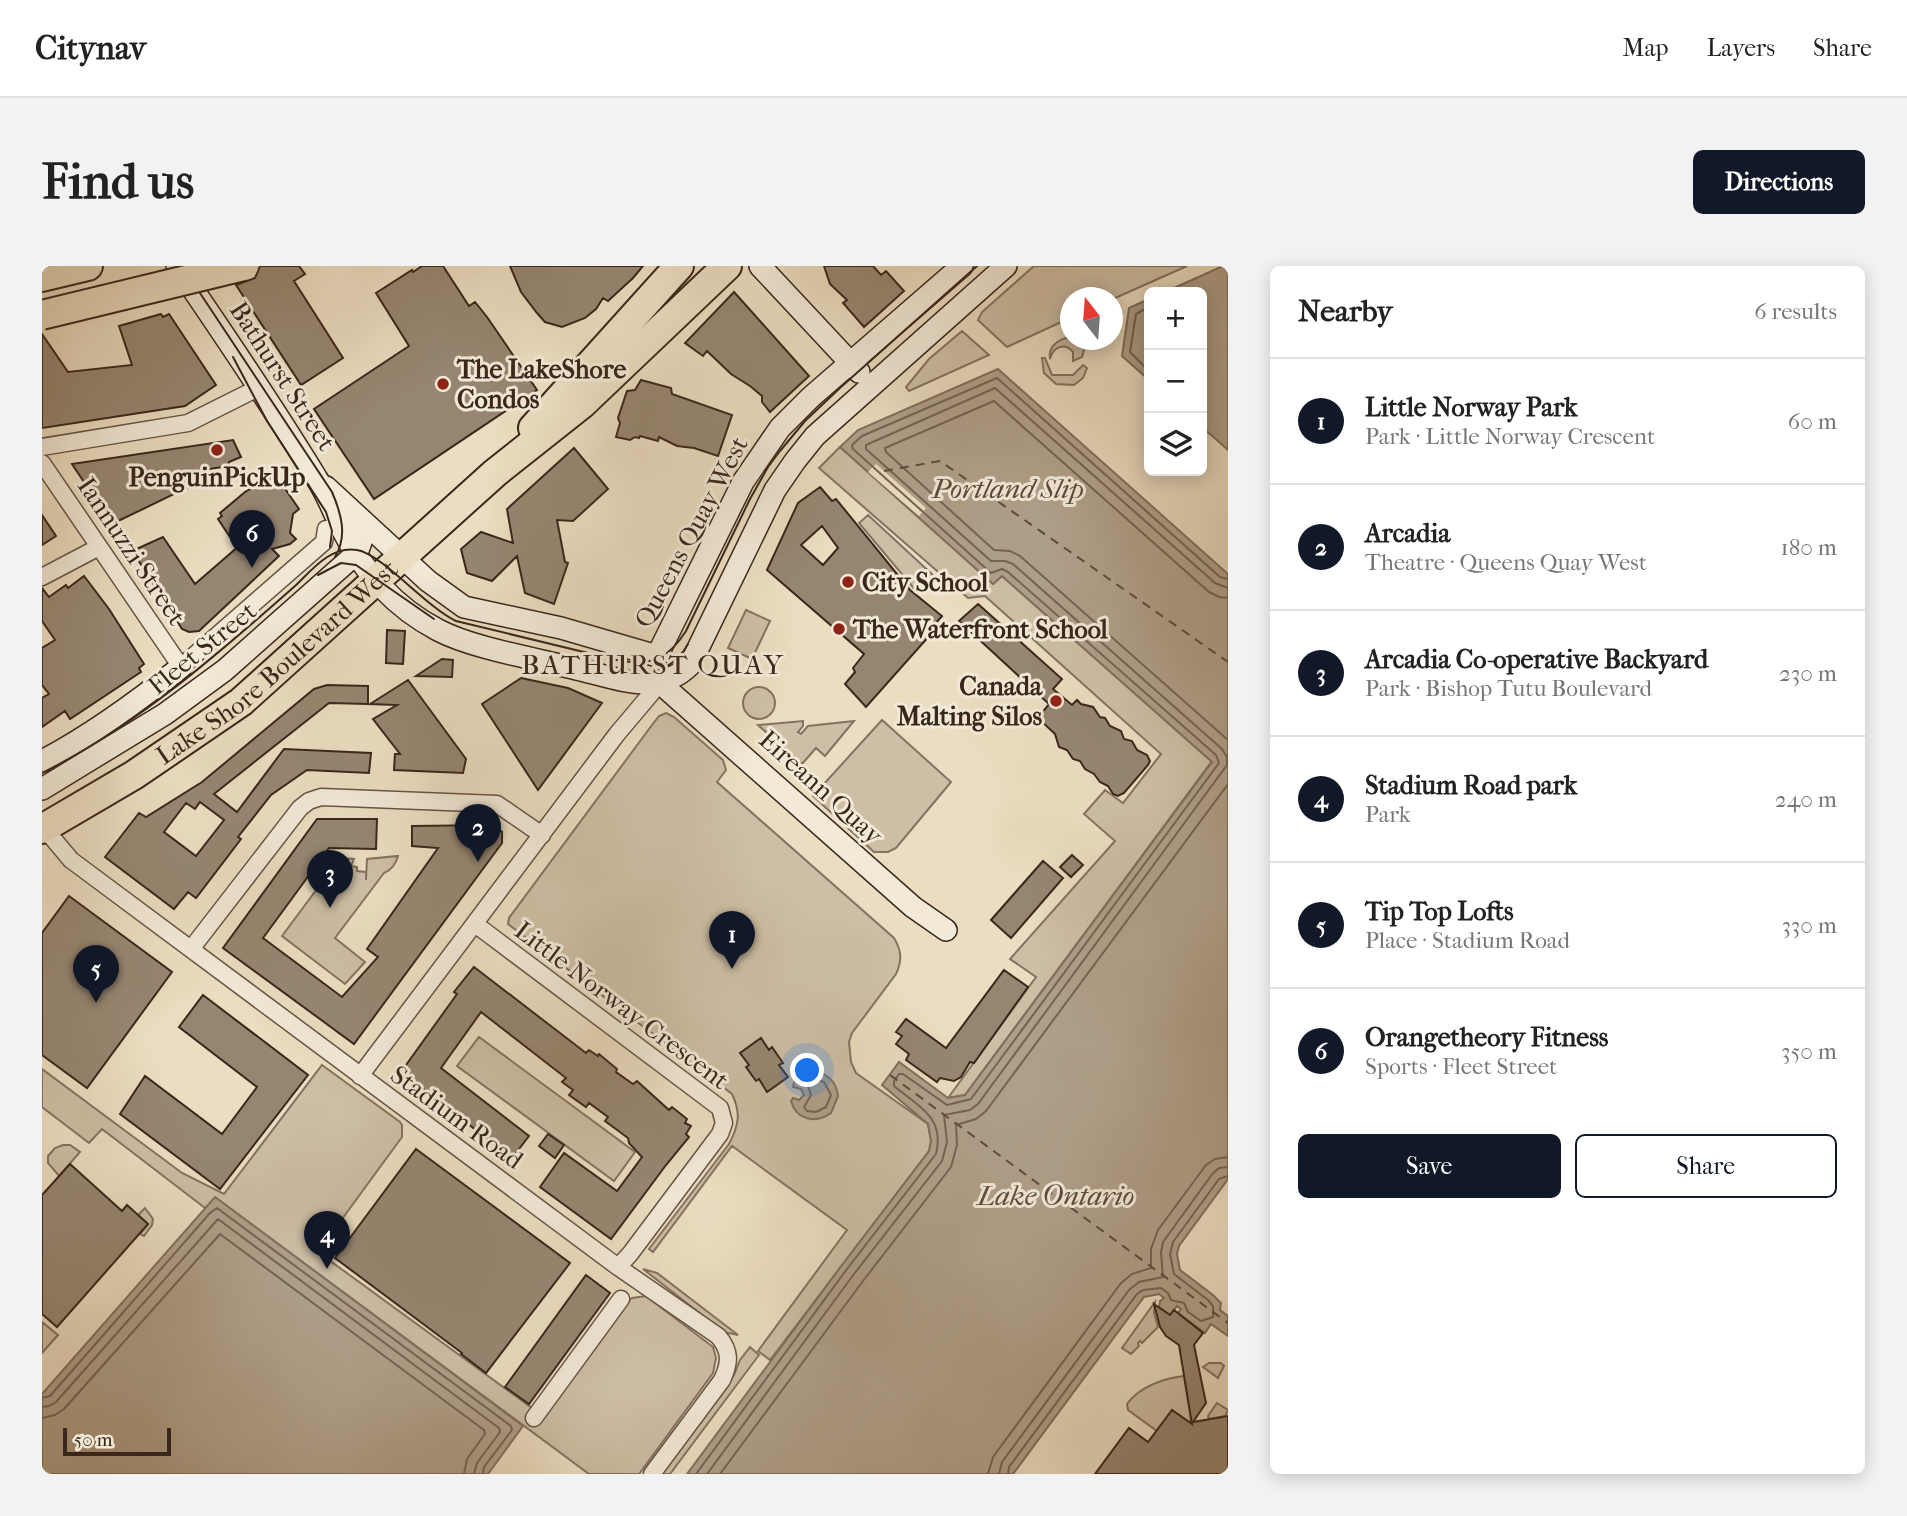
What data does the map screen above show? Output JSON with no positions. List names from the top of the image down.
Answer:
{
  "streets": {
    "highway": ["Lake Shore Boulevard West"],
    "street": [
      "Bathurst Street",
      "Queens Quay West",
      "Iannuzzi Street",
      "Fleet Street",
      "Eireann Quay",
      "Little Norway Crescent",
      "Stadium Road"
    ]
  },
  "crossings": [
    ["Bathurst Street", "Queens Quay West"],
    ["Bathurst Street", "Fleet Street"],
    ["Bathurst Street", "Lake Shore Boulevard West"],
    ["Bathurst Street", "Eireann Quay"],
    ["Queens Quay West", "Eireann Quay"],
    ["Queens Quay West", "Little Norway Crescent"],
    ["Queens Quay West", "Stadium Road"],
    ["Iannuzzi Street", "Fleet Street"],
    ["Lake Shore Boulevard West", "Stadium Road"],
    ["Little Norway Crescent", "Stadium Road"]
  ],
  "districts": ["BATHURST QUAY"],
  "water": ["Portland Slip", "Lake Ontario"],
  "places": [
    "The LakeShore Condos",
    "PenguinPickUp",
    "City School",
    "The Waterfront School",
    "Canada Malting Silos"
  ],
  "scale_bar": "50 m",
  "north": "top",
  "page": {
    "header": "Citynav",
    "nav": ["Map", "Layers", "Share"],
    "buttons": [
      "Directions",
      ["Save", "Share"]
    ],
    "title": "Find us",
    "heading": ["Nearby", "6 results"],
    "map_buttons": ["+", "−"],
    "list": [
      {
        "mark": "1",
        "name": "Little Norway Park",
        "note": "Park · Little Norway Crescent",
        "value": "60 m"
      },
      {
        "mark": "2",
        "name": "Arcadia",
        "note": "Theatre · Queens Quay West",
        "value": "180 m"
      },
      {
        "mark": "3",
        "name": "Arcadia Co-operative Backyard",
        "note": "Park · Bishop Tutu Boulevard",
        "value": "230 m"
      },
      {
        "mark": "4",
        "name": "Stadium Road park",
        "note": "Park",
        "value": "240 m"
      },
      {
        "mark": "5",
        "name": "Tip Top Lofts",
        "note": "Place · Stadium Road",
        "value": "330 m"
      },
      {
        "mark": "6",
        "name": "Orangetheory Fitness",
        "note": "Sports · Fleet Street",
        "value": "350 m"
      }
    ],
    "pins": [
      "6",
      "2",
      "3",
      "1",
      "5",
      "4"
    ],
    "scale": "50 m"
  }
}
